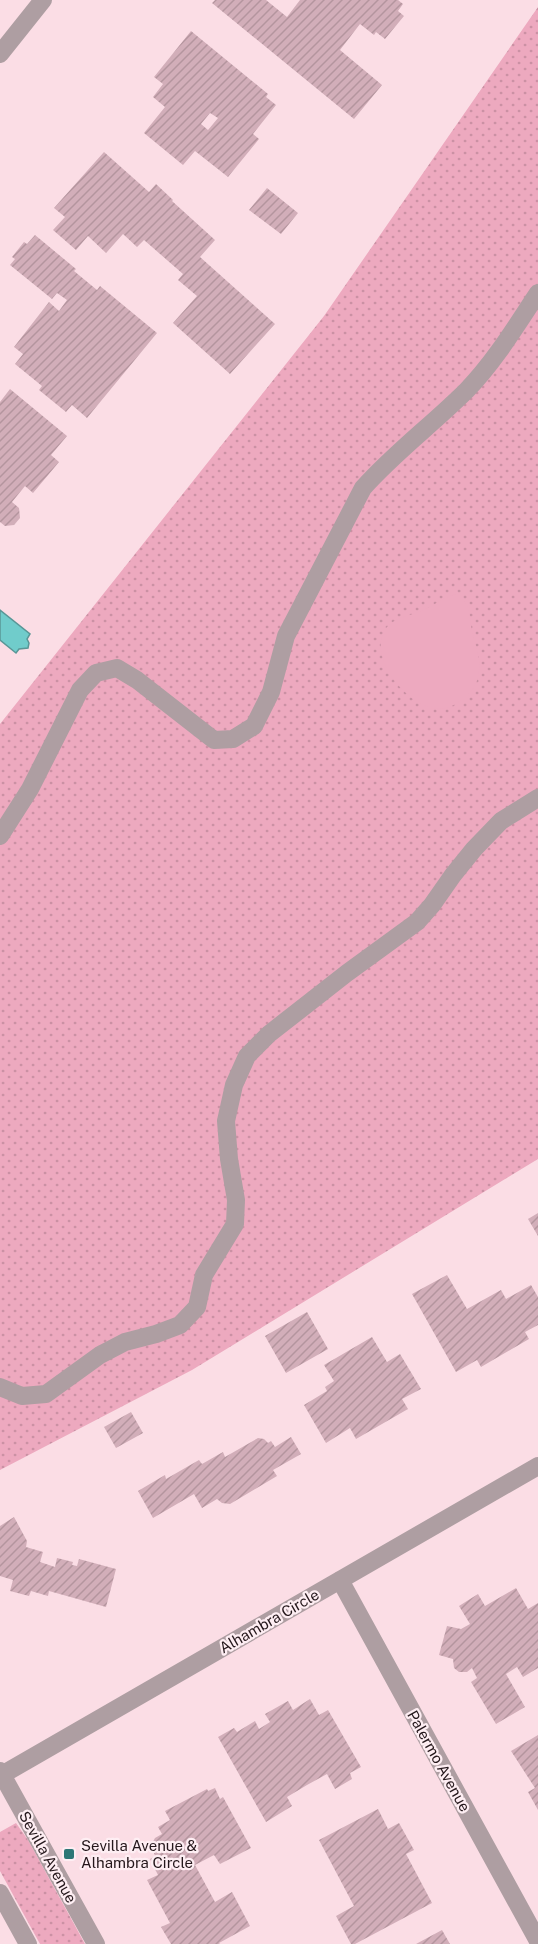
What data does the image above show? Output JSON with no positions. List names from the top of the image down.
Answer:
{
  "streets": {
    "street": ["Alhambra Circle", "Palermo Avenue", "Sevilla Avenue"]
  },
  "crossings": [
    ["Alhambra Circle", "Palermo Avenue"],
    ["Alhambra Circle", "Sevilla Avenue"]
  ],
  "places": {
    "transit": ["Sevilla Avenue & Alhambra Circle"]
  }
}
